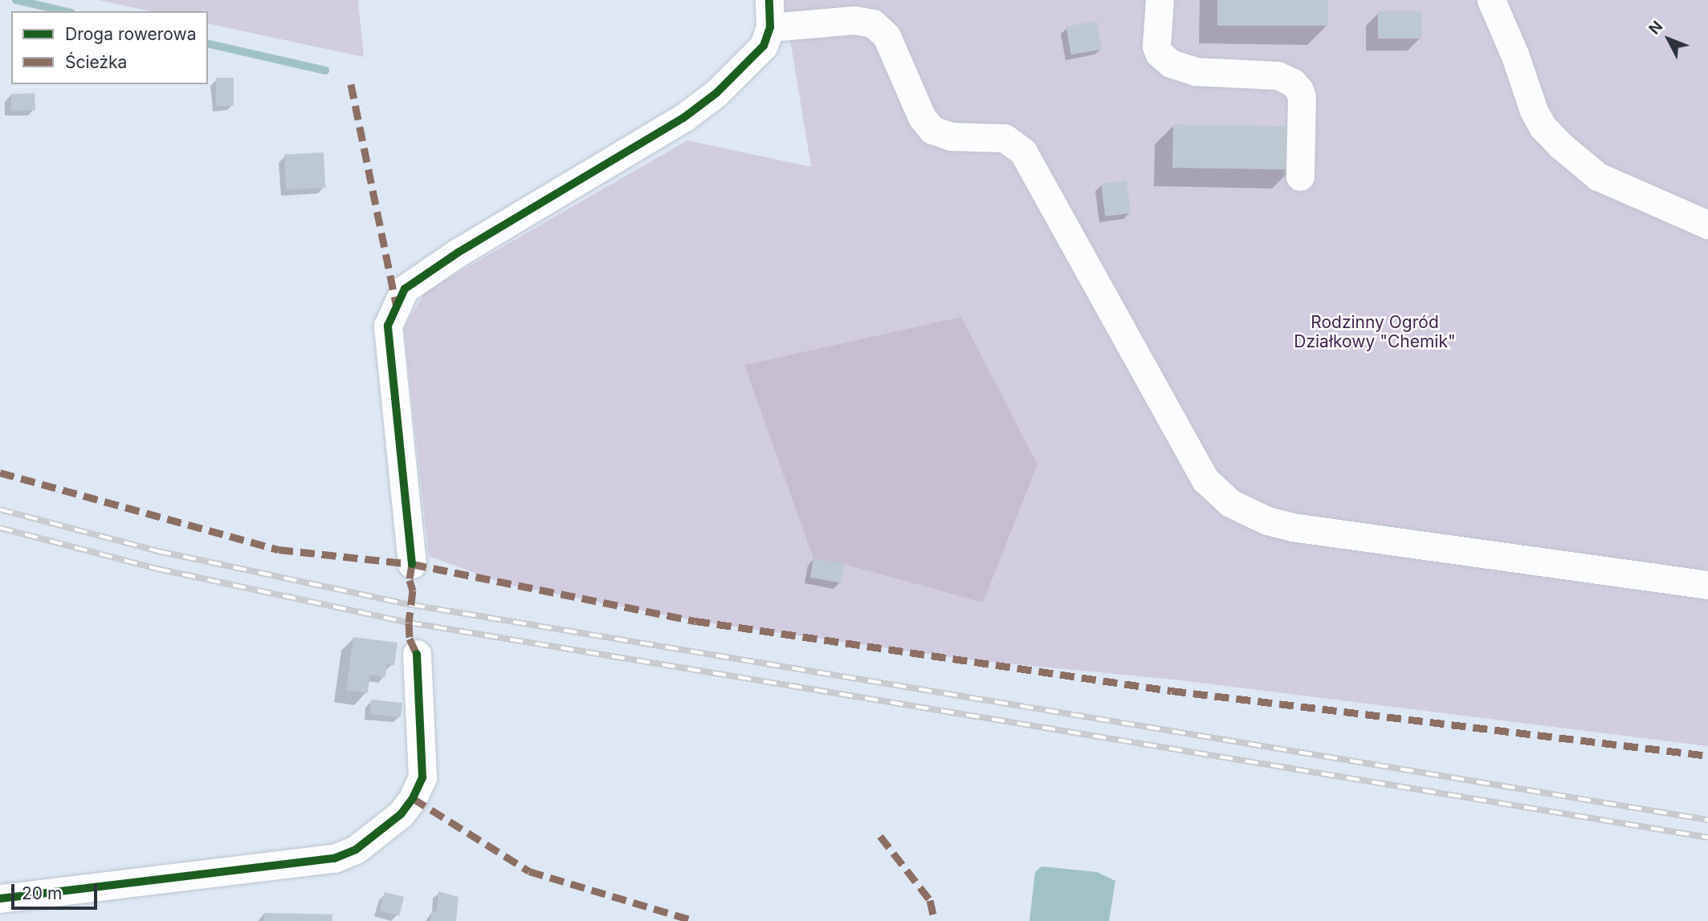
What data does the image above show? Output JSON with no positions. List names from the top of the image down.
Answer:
{
  "parks": ["Rodzinny Ogród Działkowy \"Chemik\""],
  "legend": ["Droga rowerowa", "Ścieżka"],
  "scale_bar": "20 m",
  "north": "top left"
}
